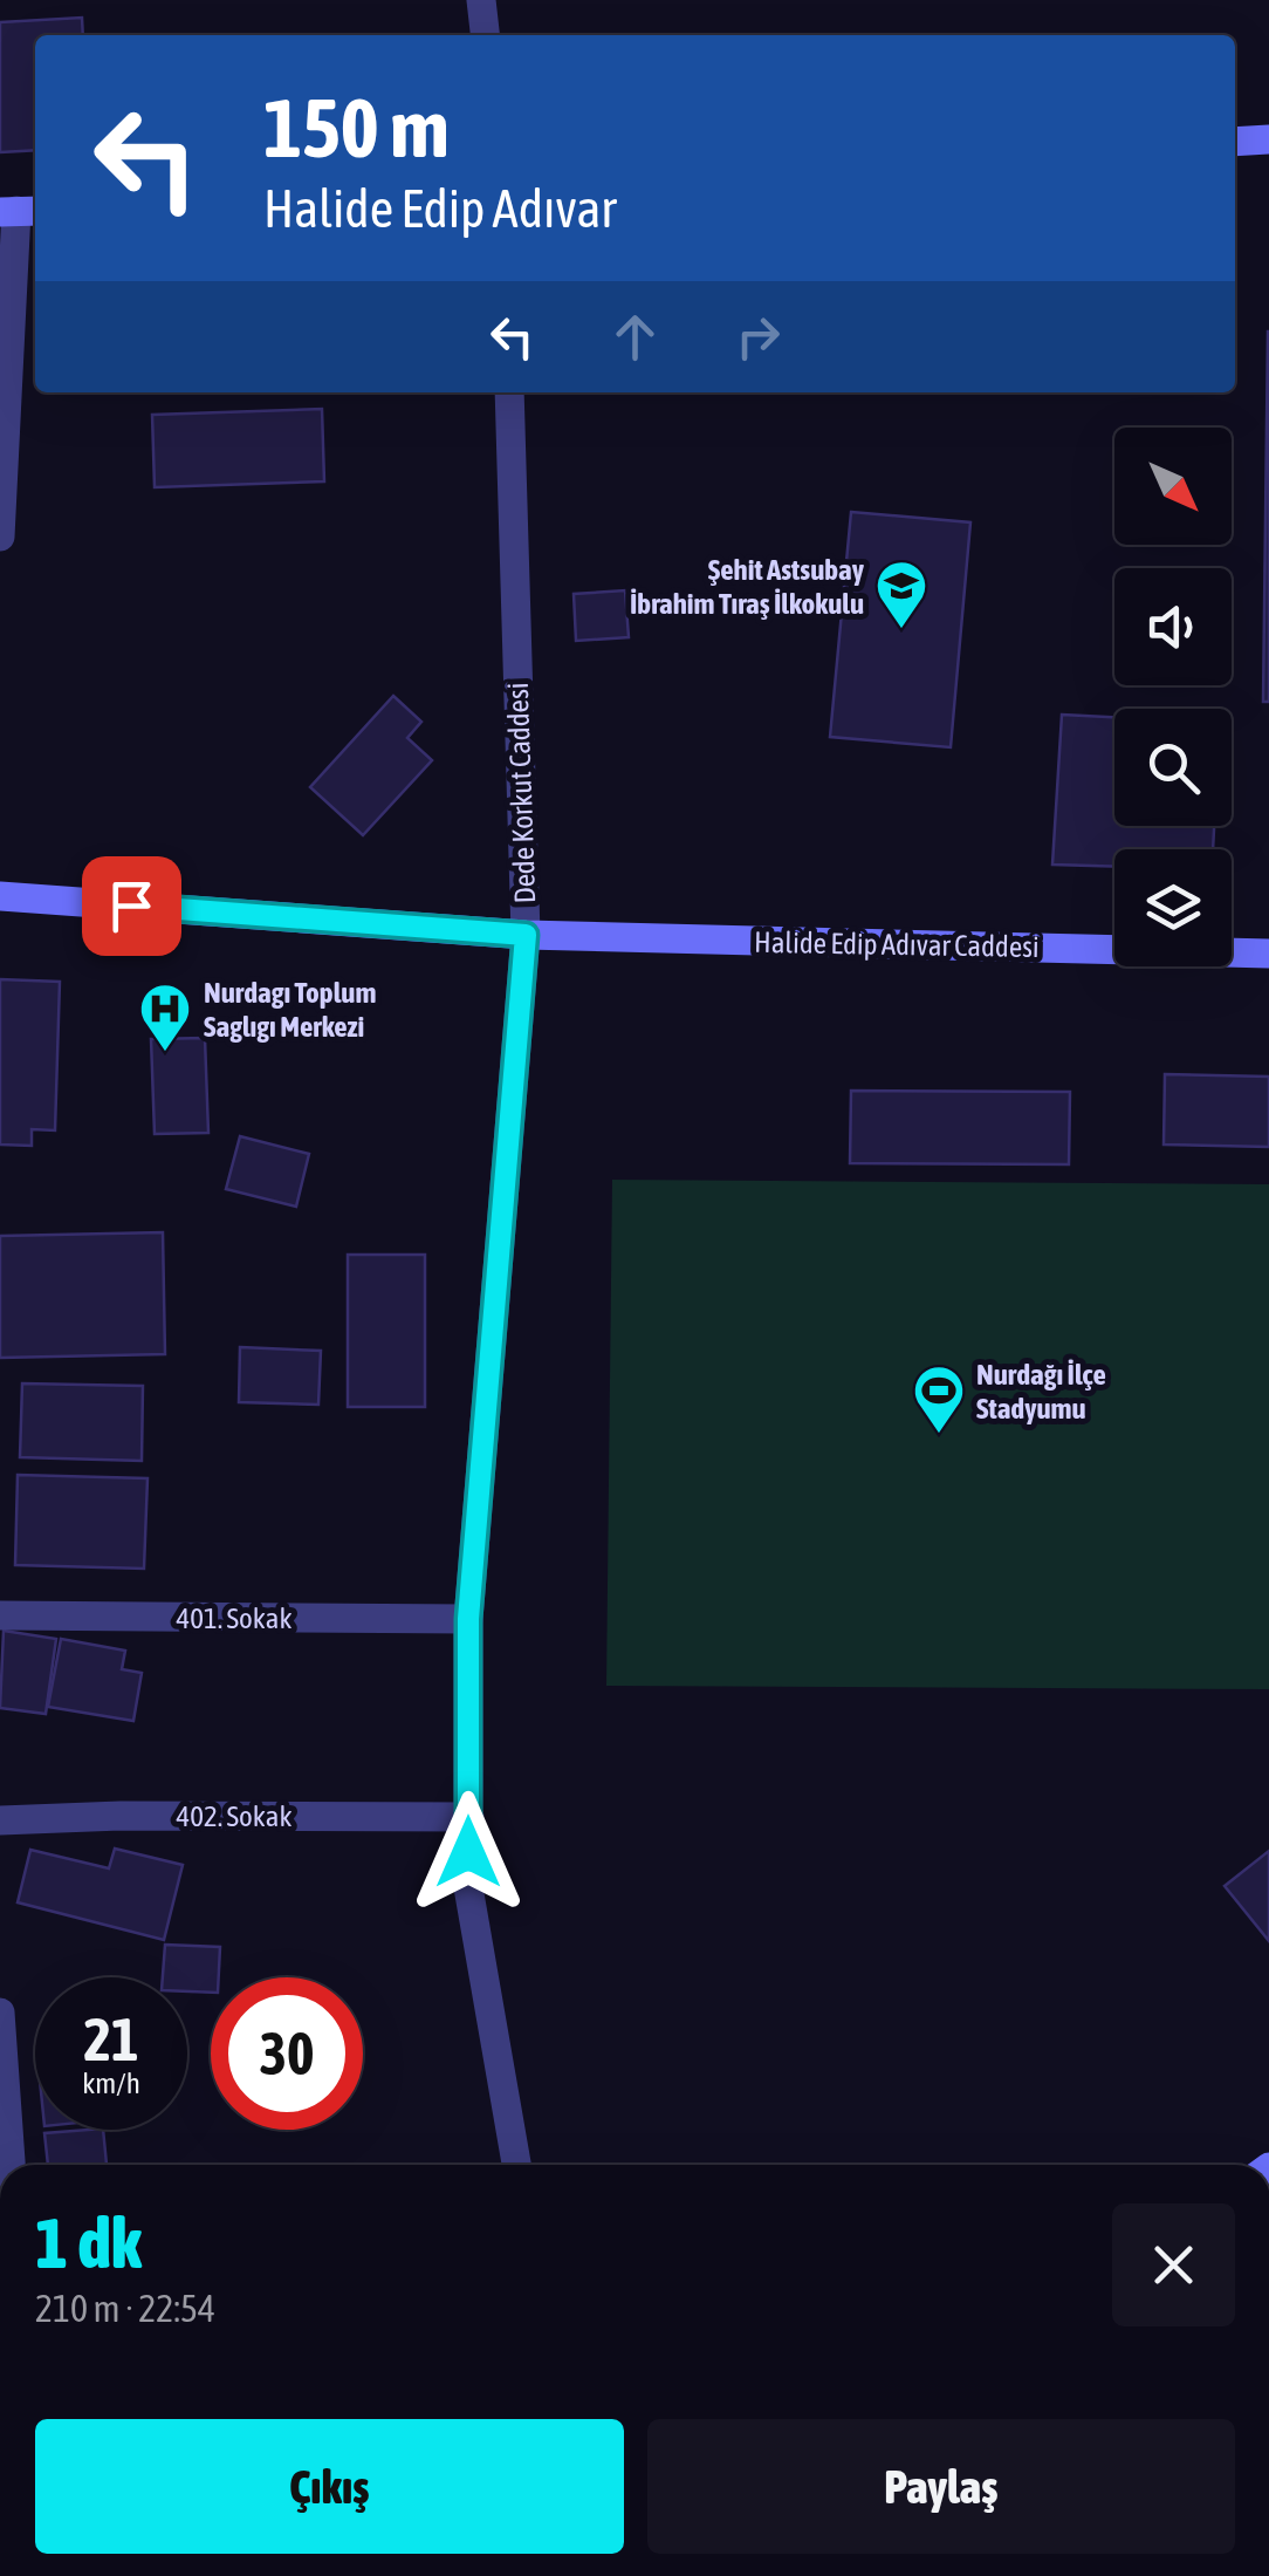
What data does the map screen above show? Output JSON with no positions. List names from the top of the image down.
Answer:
{
  "streets": {
    "street": [
      "Dede Korkut Caddesi",
      "Halide Edip Adıvar Caddesi",
      "401. Sokak",
      "402. Sokak"
    ]
  },
  "crossings": [
    ["Dede Korkut Caddesi", "Halide Edip Adıvar Caddesi"],
    ["Dede Korkut Caddesi", "401. Sokak"],
    ["Dede Korkut Caddesi", "402. Sokak"]
  ],
  "places": {
    "school or university": ["Şehit Astsubay İbrahim Tıraş İlkokulu"],
    "hospital": ["Nurdagı Toplum Saglıgı Merkezi"],
    "sports": ["Nurdağı İlçe Stadyumu"]
  },
  "north": "bottom right",
  "page": {
    "turn": ["150 m", "Halide Edip Adıvar"],
    "speed": "21 km/h",
    "limit": "30",
    "heading": ["1 dk", "210 m · 22:54"],
    "buttons": ["Çıkış", "Paylaş"]
  }
}
